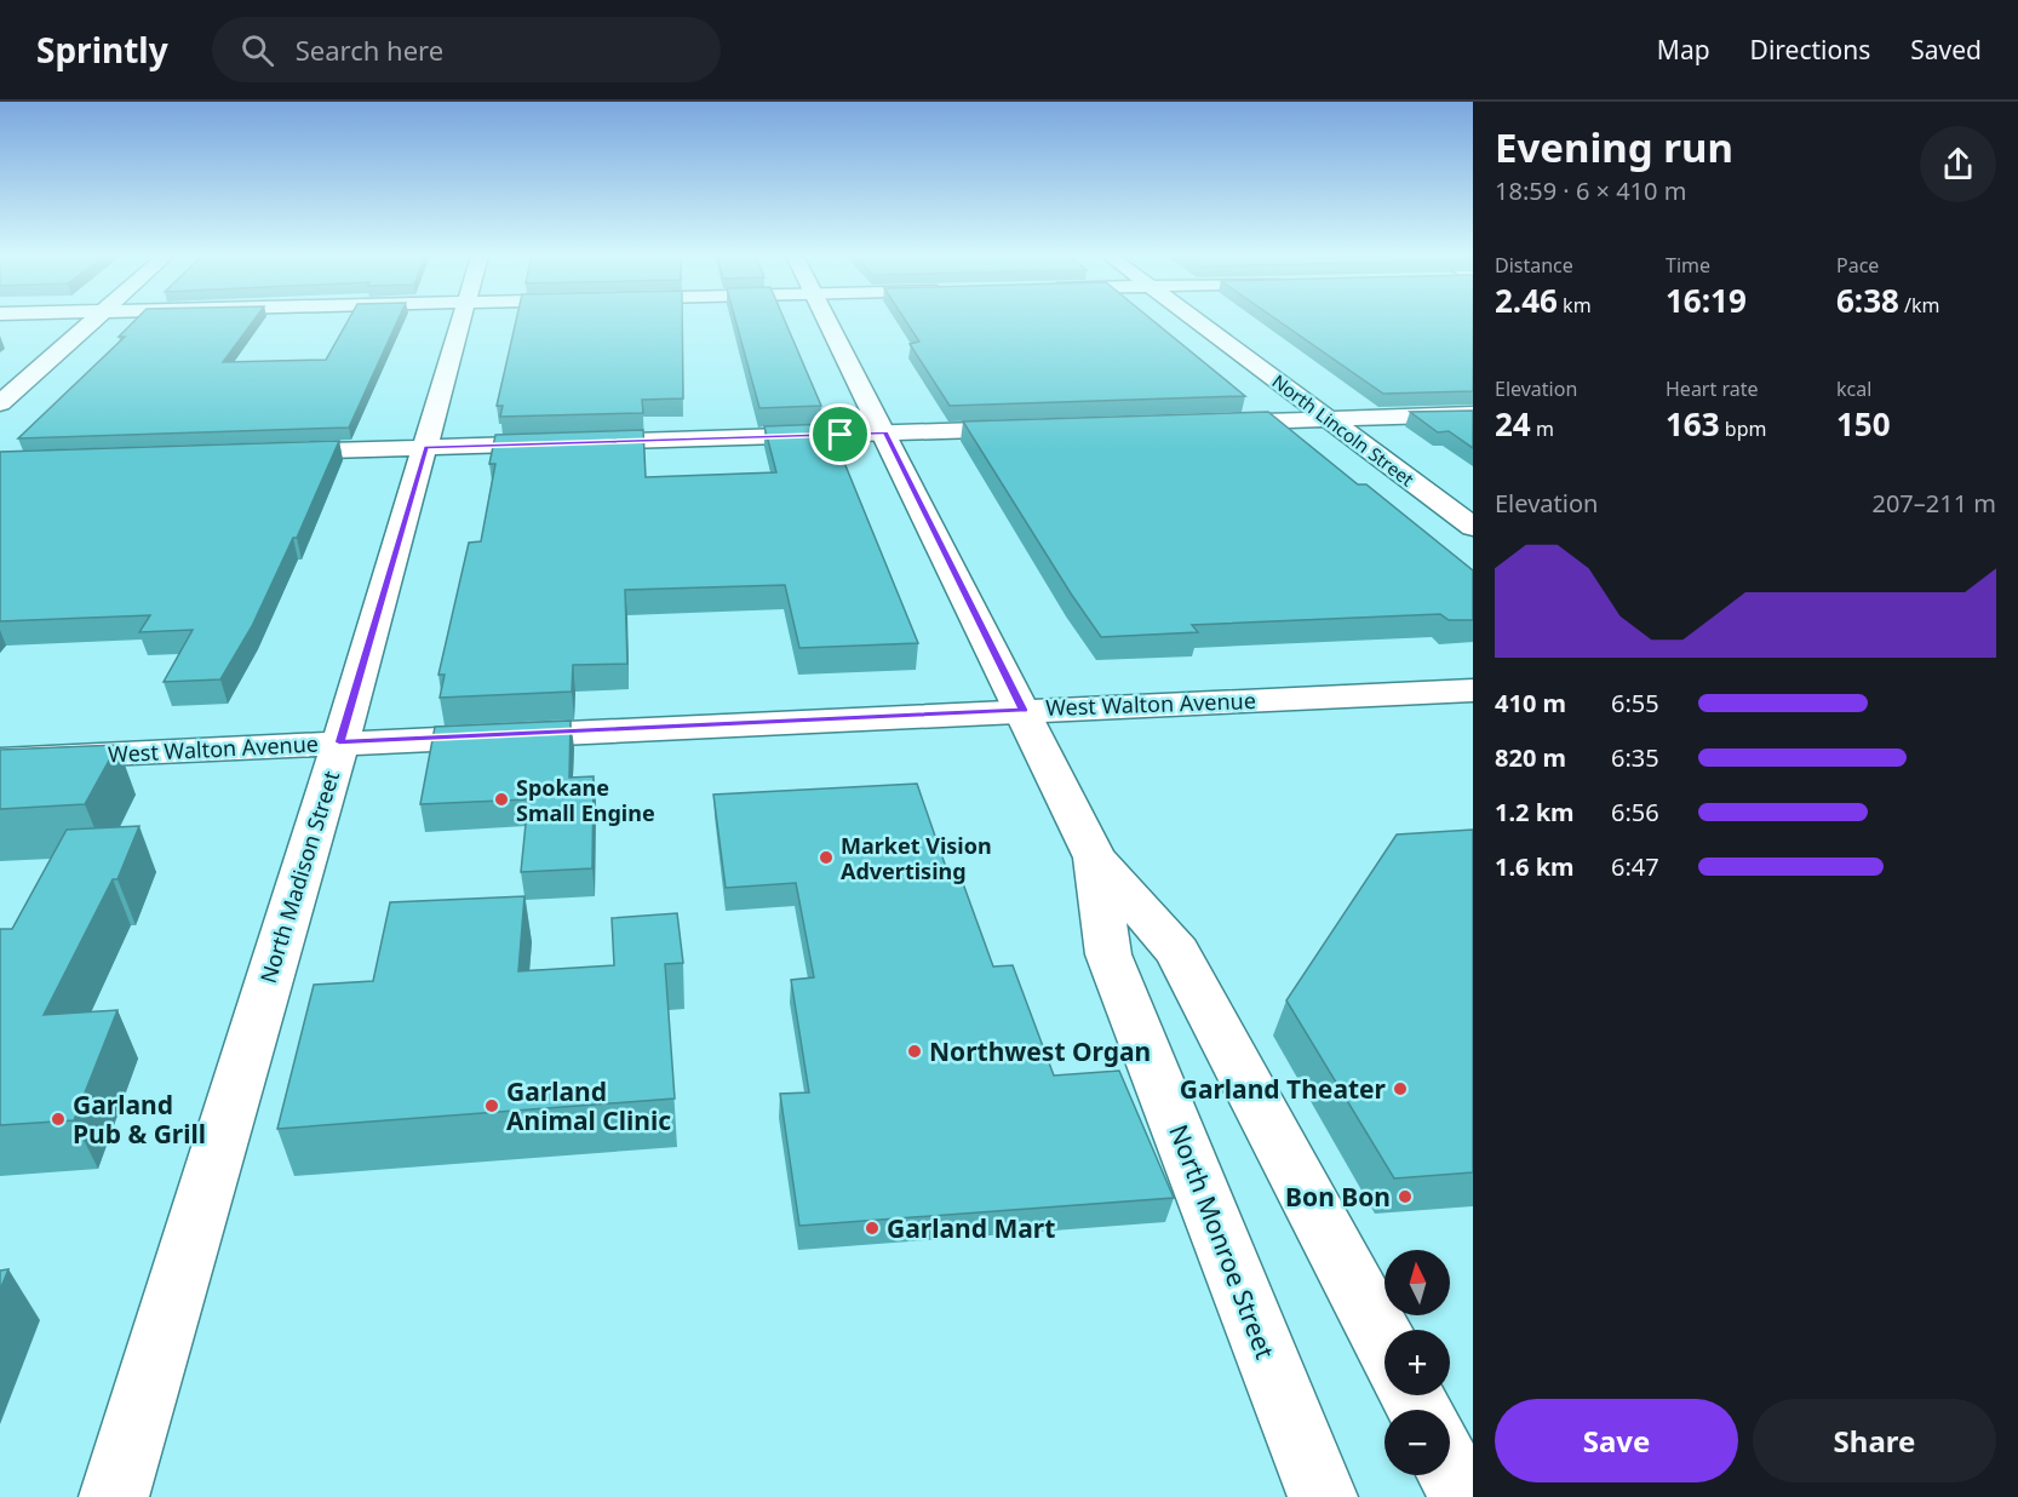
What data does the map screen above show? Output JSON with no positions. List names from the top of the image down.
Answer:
{
  "streets": {
    "street": [
      "North Lincoln Street",
      "West Walton Avenue",
      "North Madison Street",
      "North Monroe Street"
    ]
  },
  "crossings": [
    ["West Walton Avenue", "North Madison Street"],
    ["West Walton Avenue", "North Monroe Street"]
  ],
  "places": [
    "Spokane Small Engine",
    "Market Vision Advertising",
    "Northwest Organ",
    "Garland Theater",
    "Garland Animal Clinic",
    "Garland Pub & Grill",
    "Bon Bon",
    "Garland Mart"
  ],
  "north": "top",
  "page": {
    "header": "Sprintly",
    "search": "Search here",
    "nav": ["Map", "Directions", "Saved"],
    "heading": ["Evening run", "18:59 · 6 × 410 m"],
    "stats": [
      ["Distance", "2.46 km"],
      ["Time", "16:19"],
      ["Pace", "6:38 /km"],
      ["Elevation", "24 m"],
      ["Heart rate", "163 bpm"],
      ["kcal", "150"]
    ],
    "chart": ["Elevation", "207–211 m"],
    "list": [
      {
        "name": "410 m",
        "note": "6:55"
      },
      {
        "name": "820 m",
        "note": "6:35"
      },
      {
        "name": "1.2 km",
        "note": "6:56"
      },
      {
        "name": "1.6 km",
        "note": "6:47"
      }
    ],
    "map_buttons": ["+", "−"],
    "buttons": ["Save", "Share"]
  }
}
